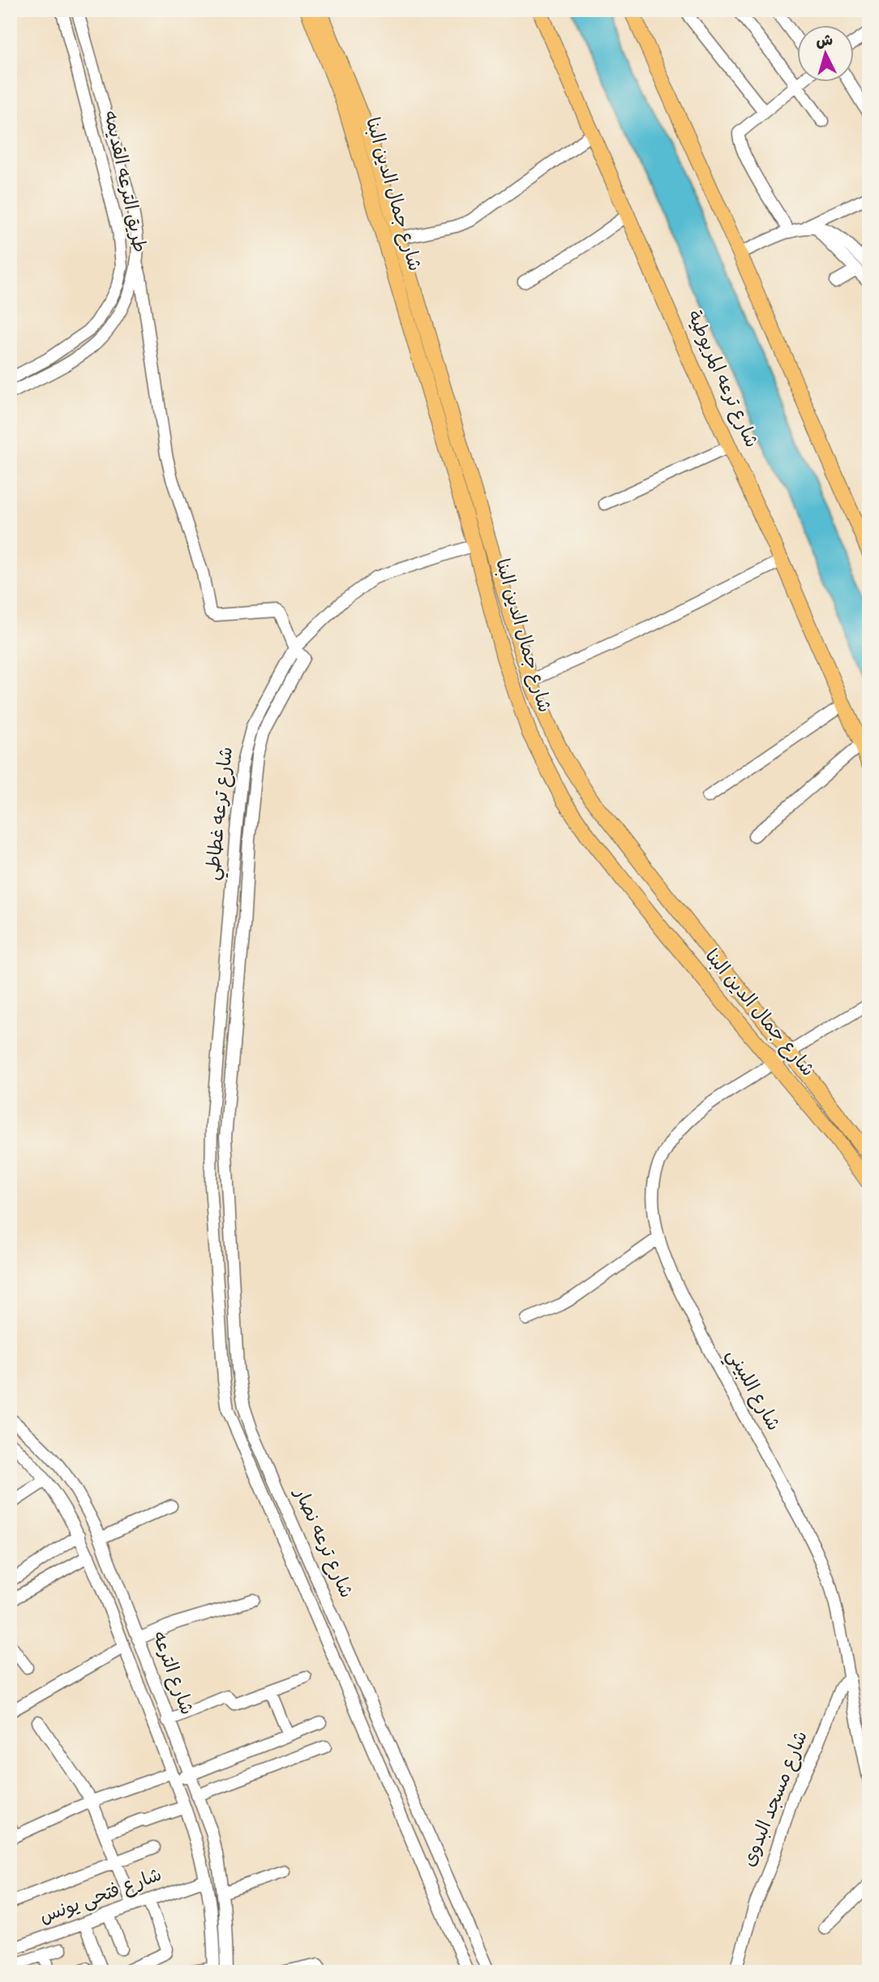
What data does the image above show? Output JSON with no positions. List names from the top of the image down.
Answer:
{
  "streets": {
    "main road": ["شارع جمال الدين البنا", "شارع ترعه المريوطية"],
    "street": [
      "طريق الترعه القديمه",
      "شارع ترعه غطاطي",
      "شارع اللبيني",
      "شارع ترعه نصار",
      "شارع الترعه",
      "شارع مسجد البدوى",
      "شارع فتحى يونس"
    ]
  },
  "crossings": [
    ["شارع جمال الدين البنا", "شارع ترعه غطاطي"],
    ["شارع جمال الدين البنا", "شارع اللبيني"],
    ["شارع ترعه غطاطي", "شارع ترعه نصار"],
    ["شارع اللبيني", "شارع مسجد البدوى"],
    ["شارع الترعه", "شارع فتحى يونس"]
  ],
  "north": "top"
}
